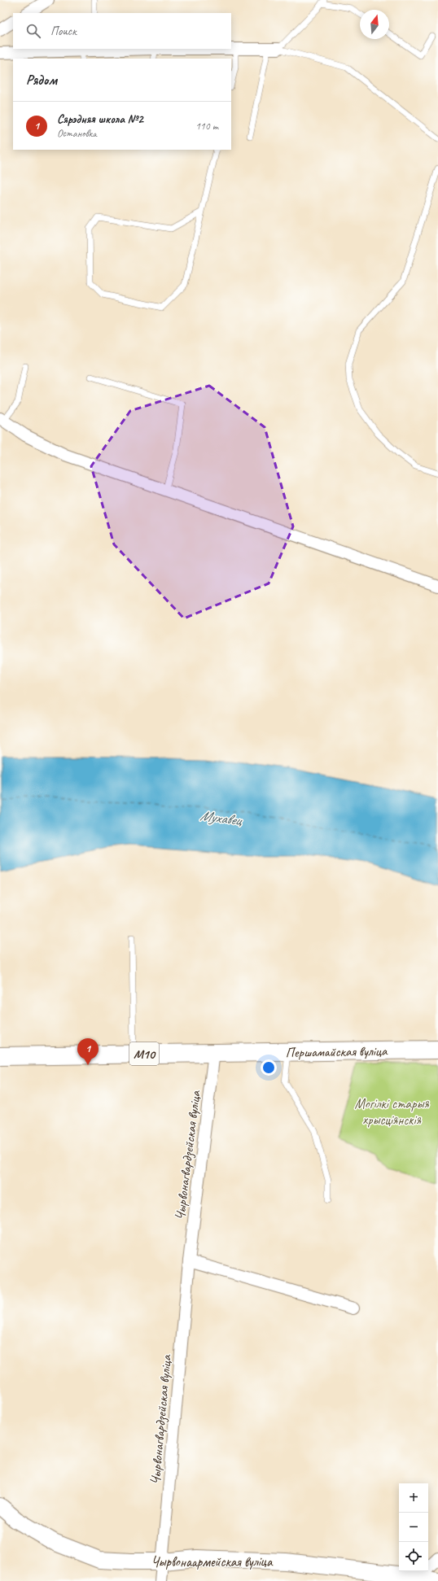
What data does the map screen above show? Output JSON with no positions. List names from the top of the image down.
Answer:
{
  "streets": {
    "main road": ["Першамайская вуліца", "М10"],
    "street": ["Чырвонагвардзейская вуліца", "Чырвонаармейская вуліца"]
  },
  "crossings": [
    ["Першамайская вуліца", "Чырвонагвардзейская вуліца"],
    ["Чырвонагвардзейская вуліца", "Чырвонаармейская вуліца"]
  ],
  "water": ["Мухавец"],
  "parks": ["Могілкі старыя хрысціянскія"],
  "north": "top",
  "page": {
    "search": "Поиск",
    "heading": "Рядом",
    "list": [
      {
        "mark": "1",
        "name": "Сярэдняя школа №2",
        "note": "Остановка",
        "value": "110 m"
      }
    ],
    "pins": "1",
    "map_buttons": ["+", "−"]
  }
}
